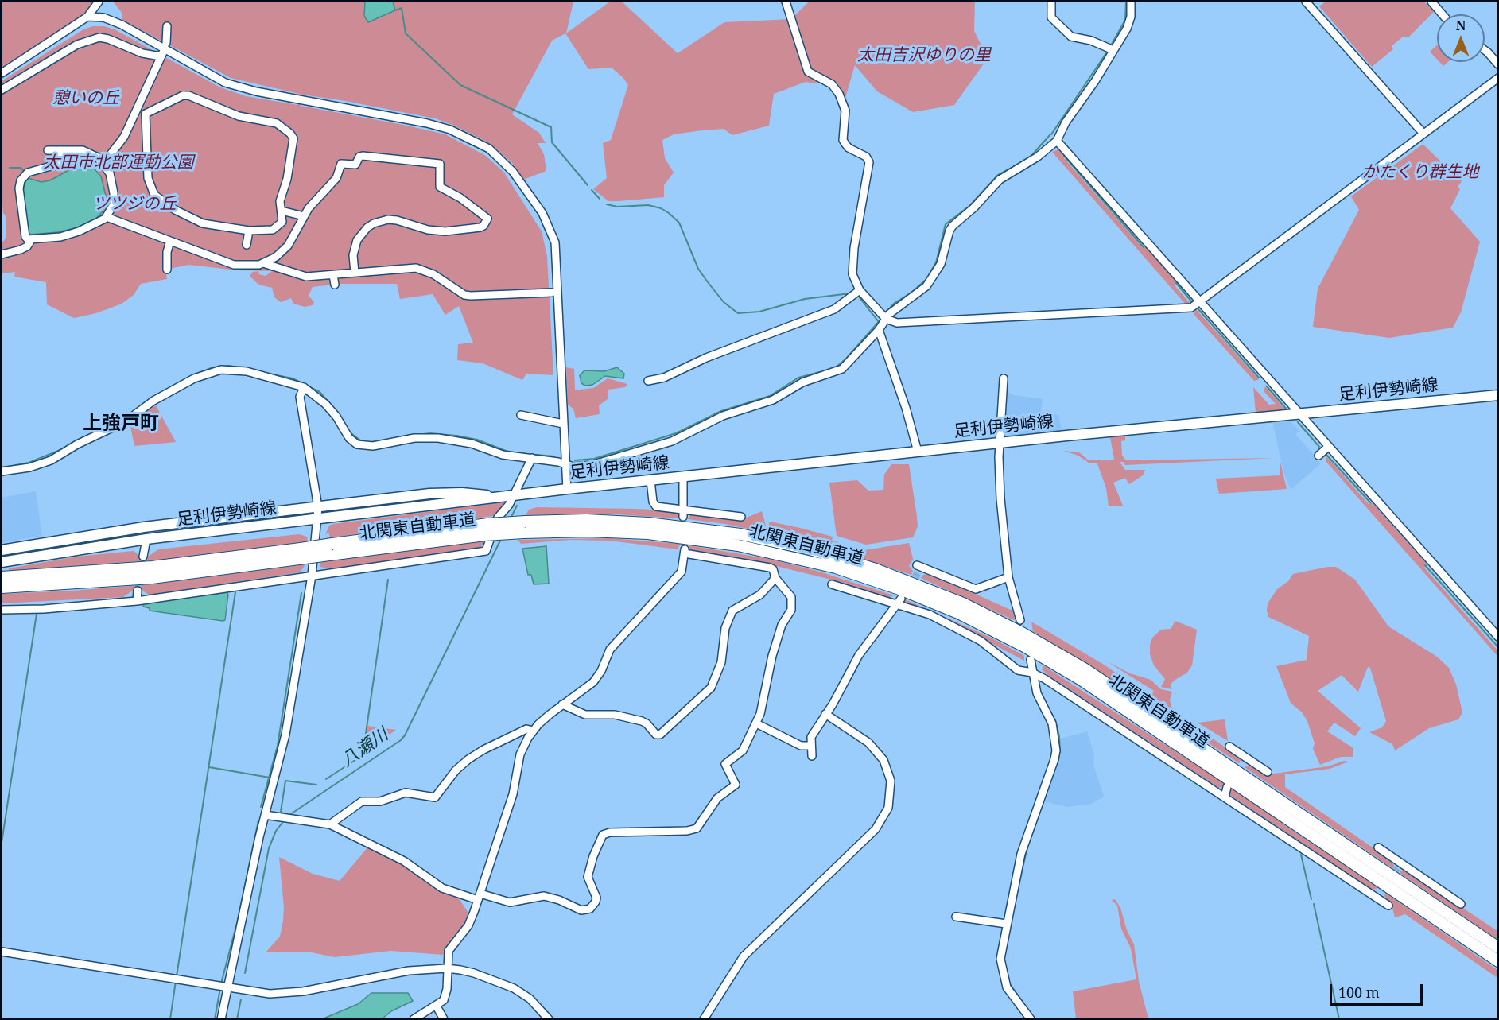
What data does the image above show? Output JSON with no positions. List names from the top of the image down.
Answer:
{
  "streets": {
    "highway": ["北関東自動車道"],
    "main road": ["足利伊勢崎線"]
  },
  "districts": ["上強戸町"],
  "water": ["八瀬川"],
  "parks": [
    "太田吉沢ゆりの里",
    "憩いの丘",
    "太田市北部運動公園",
    "かたくり群生地",
    "ツツジの丘"
  ],
  "scale_bar": "100 m",
  "north": "top"
}
